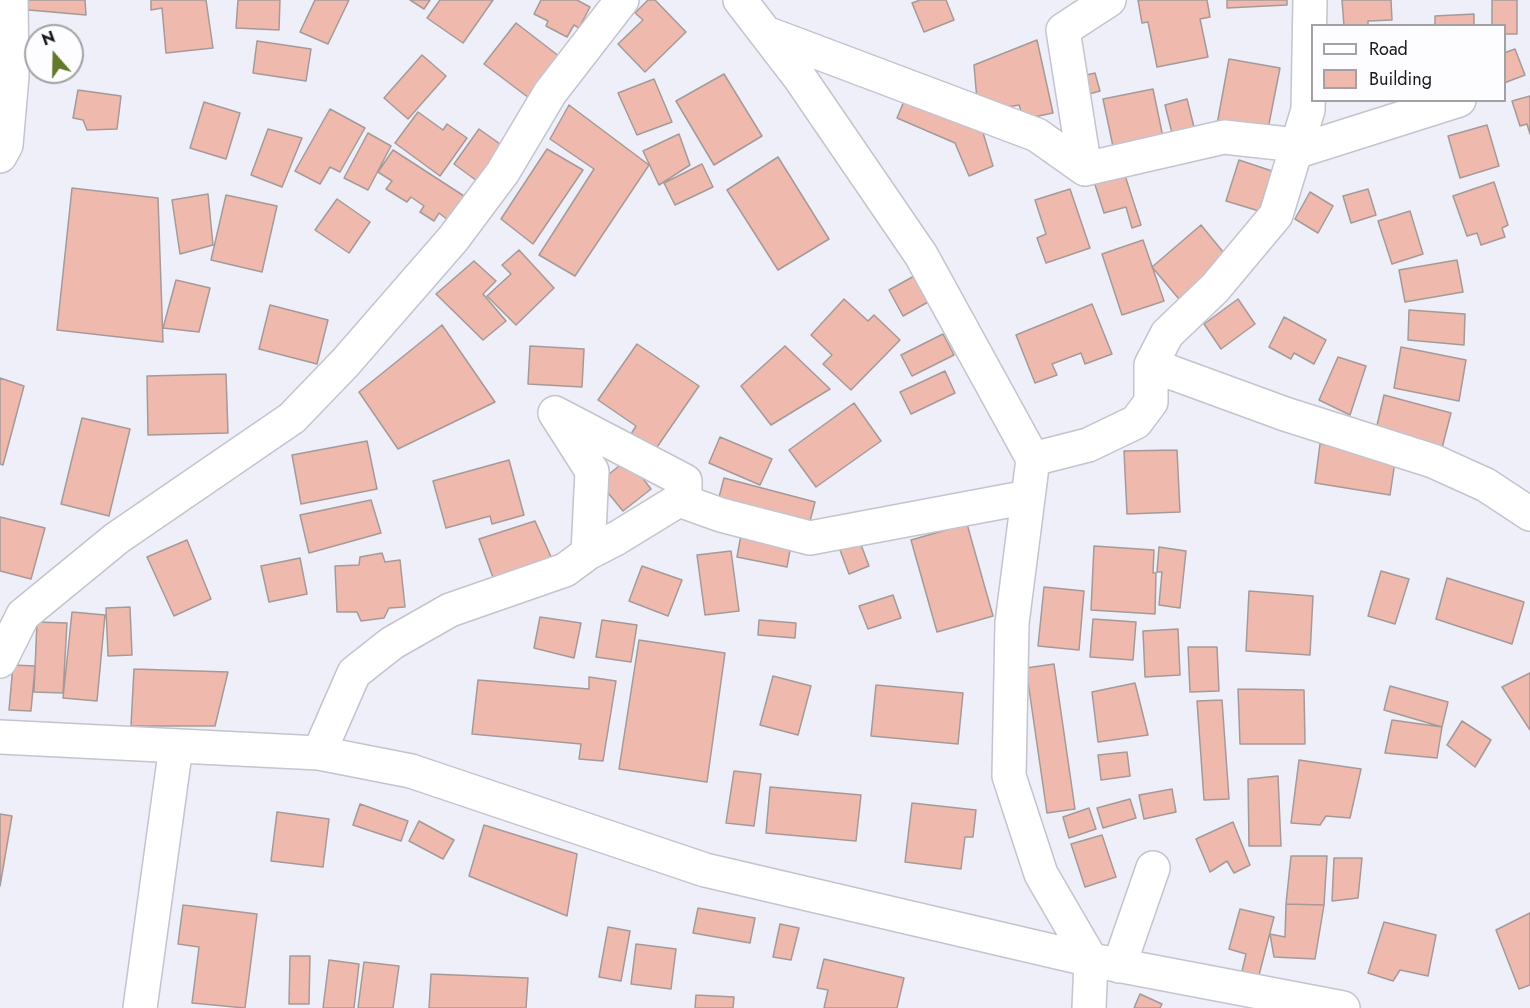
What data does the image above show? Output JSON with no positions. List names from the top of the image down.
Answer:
{
  "legend": ["Road", "Building"],
  "north": "top"
}
